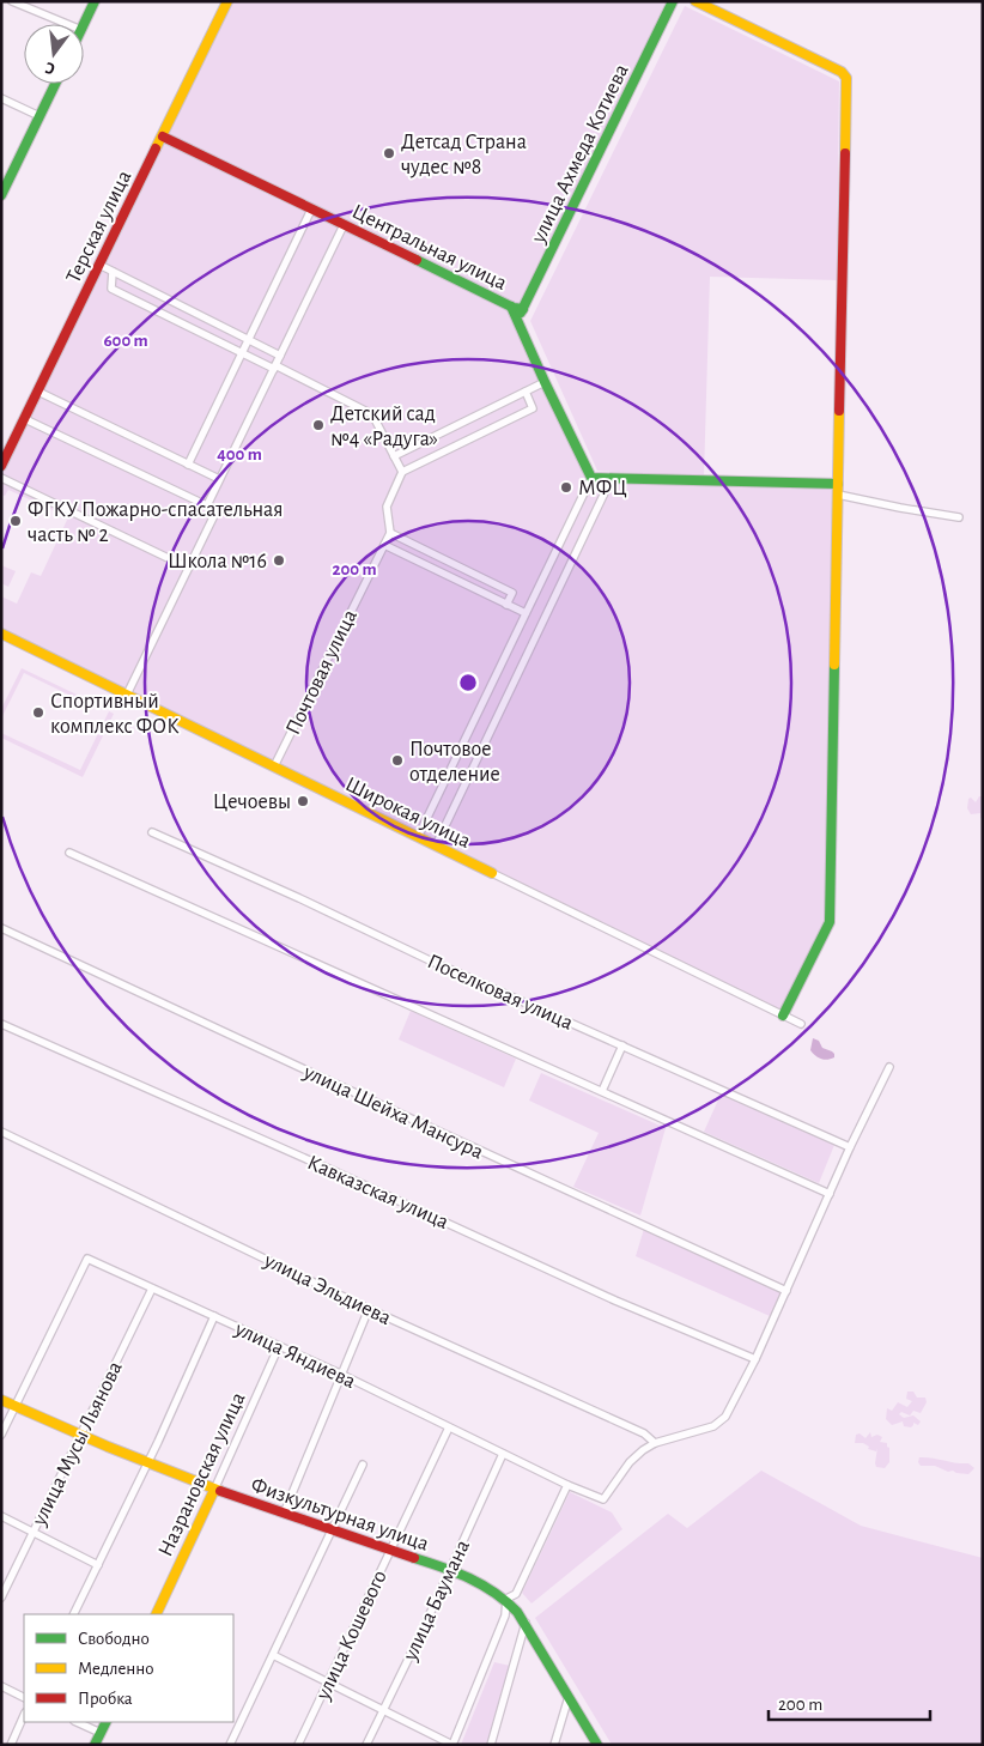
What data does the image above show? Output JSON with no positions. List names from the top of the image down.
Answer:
{
  "streets": {
    "street": [
      "улица Ахмеда Котиева",
      "Терская улица",
      "Центральная улица",
      "Почтовая улица",
      "Широкая улица",
      "Поселковая улица",
      "улица Шейха Мансура",
      "Кавказская улица",
      "улица Эльдиева",
      "улица Яндиева",
      "улица Мусы Льянова",
      "Назрановская улица",
      "Физкультурная улица",
      "улица Баумана",
      "улица Кошевого"
    ]
  },
  "crossings": [
    ["улица Ахмеда Котиева", "Центральная улица"],
    ["Терская улица", "Центральная улица"],
    ["Почтовая улица", "Широкая улица"],
    ["улица Эльдиева", "улица Яндиева"],
    ["улица Яндиева", "улица Мусы Льянова"],
    ["улица Яндиева", "Назрановская улица"],
    ["улица Яндиева", "Физкультурная улица"],
    ["улица Яндиева", "улица Баумана"],
    ["улица Яндиева", "улица Кошевого"],
    ["улица Мусы Льянова", "Физкультурная улица"],
    ["Назрановская улица", "Физкультурная улица"],
    ["Физкультурная улица", "улица Баумана"],
    ["Физкультурная улица", "улица Кошевого"]
  ],
  "places": [
    "Детсад Страна чудес №8",
    "Детский сад №4 «Радуга»",
    "МФЦ",
    "ФГКУ Пожарно-спасательная часть № 2",
    "Школа №16",
    "Спортивный комплекс ФОК",
    "Почтовое отделение",
    "Цечоевы"
  ],
  "legend": ["Свободно", "Медленно", "Пробка"],
  "scale_bar": "200 m",
  "north": "bottom",
  "rings": ["600 m", "400 m", "200 m"]
}
